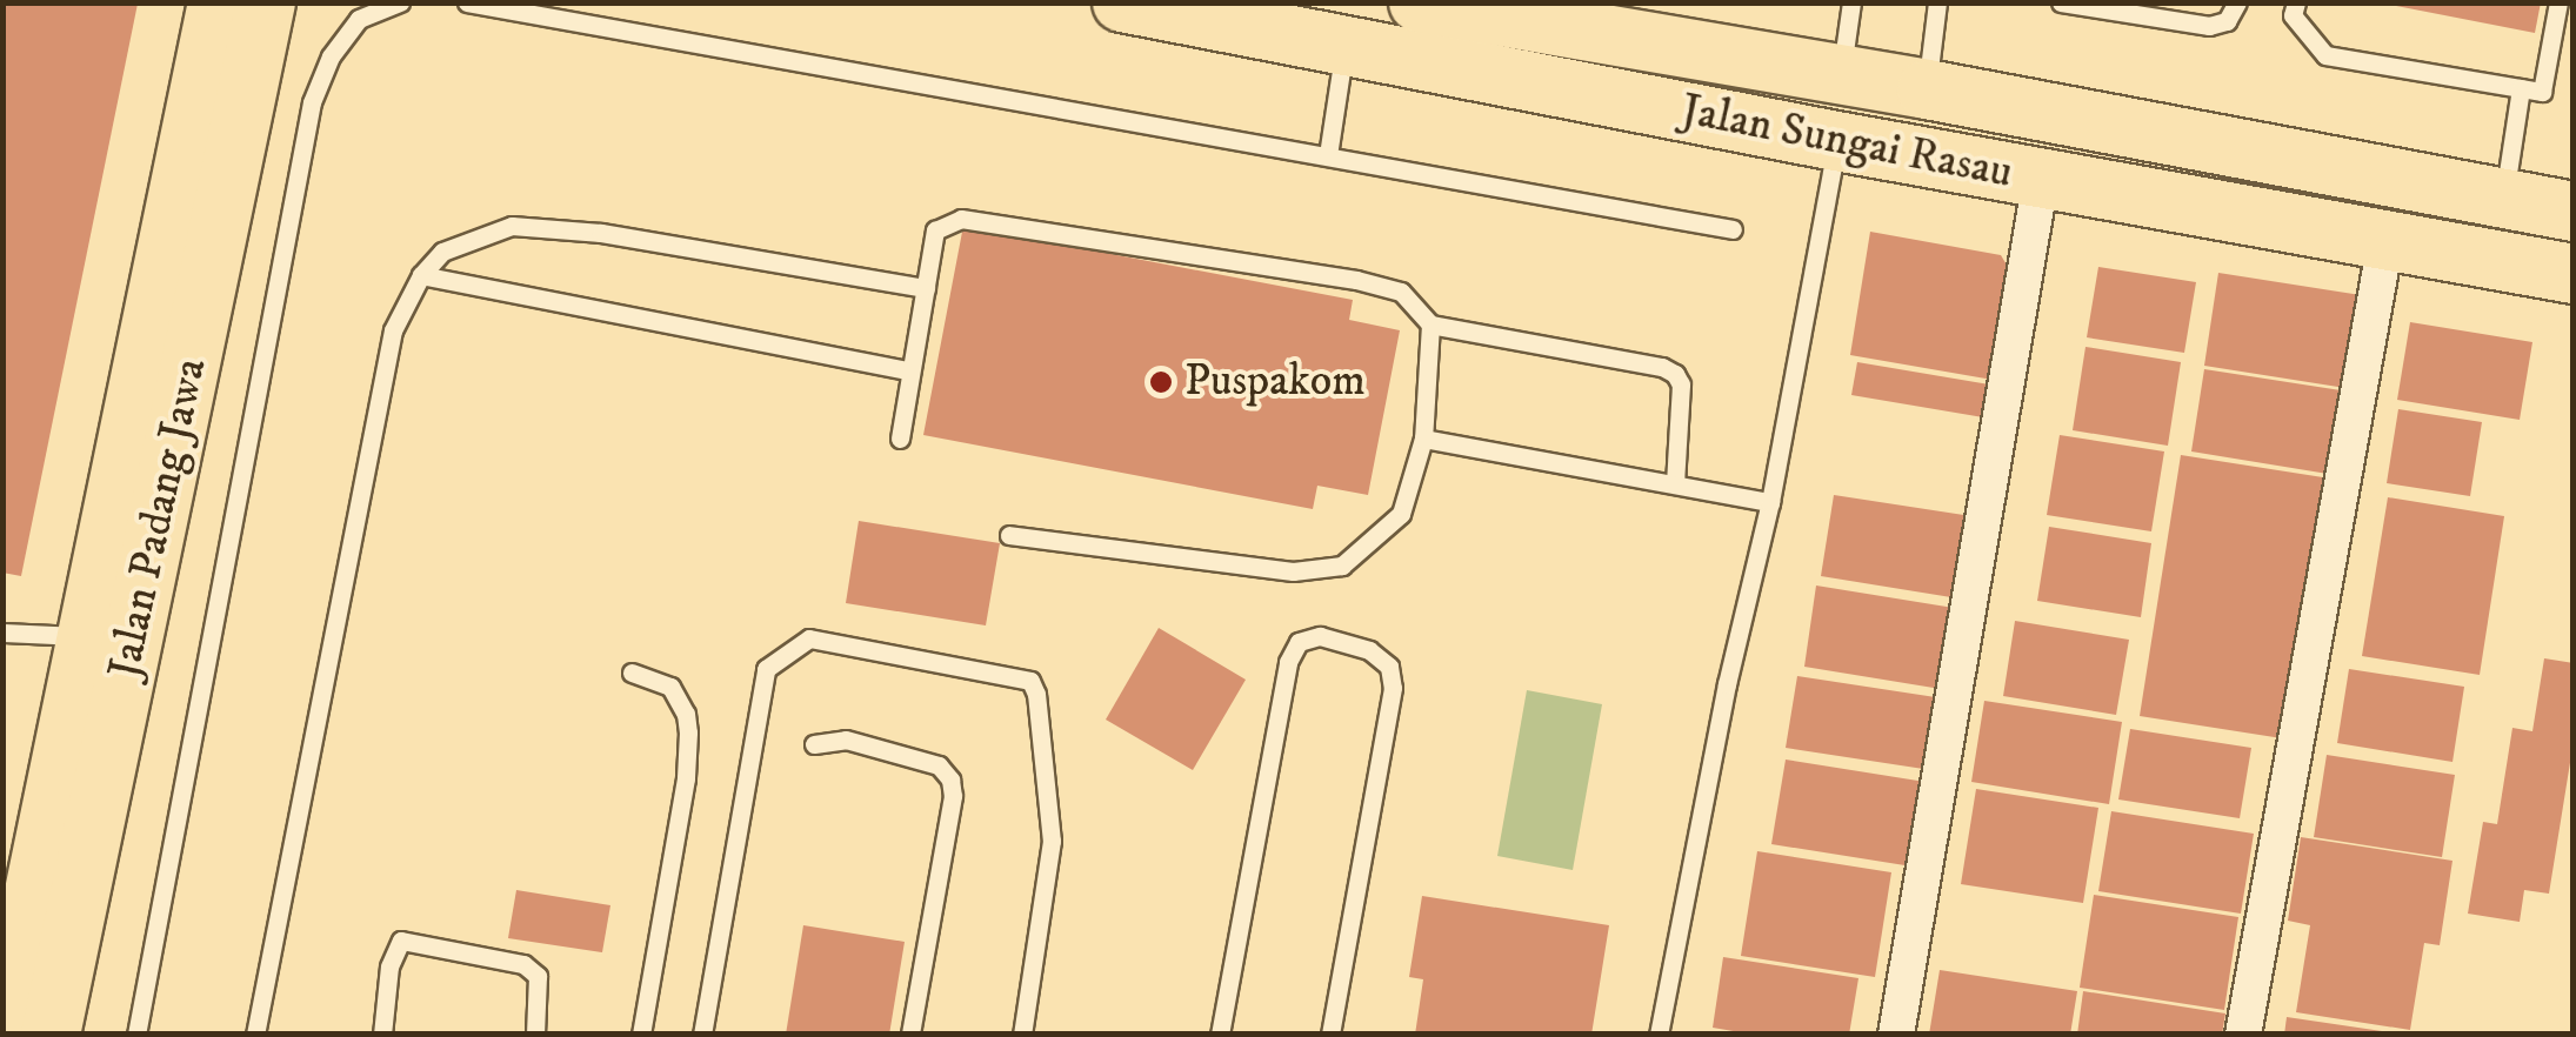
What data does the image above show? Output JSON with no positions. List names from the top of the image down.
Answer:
{
  "streets": {
    "main road": ["Jalan Sungai Rasau", "Jalan Padang Jawa"]
  },
  "places": ["Puspakom"]
}
